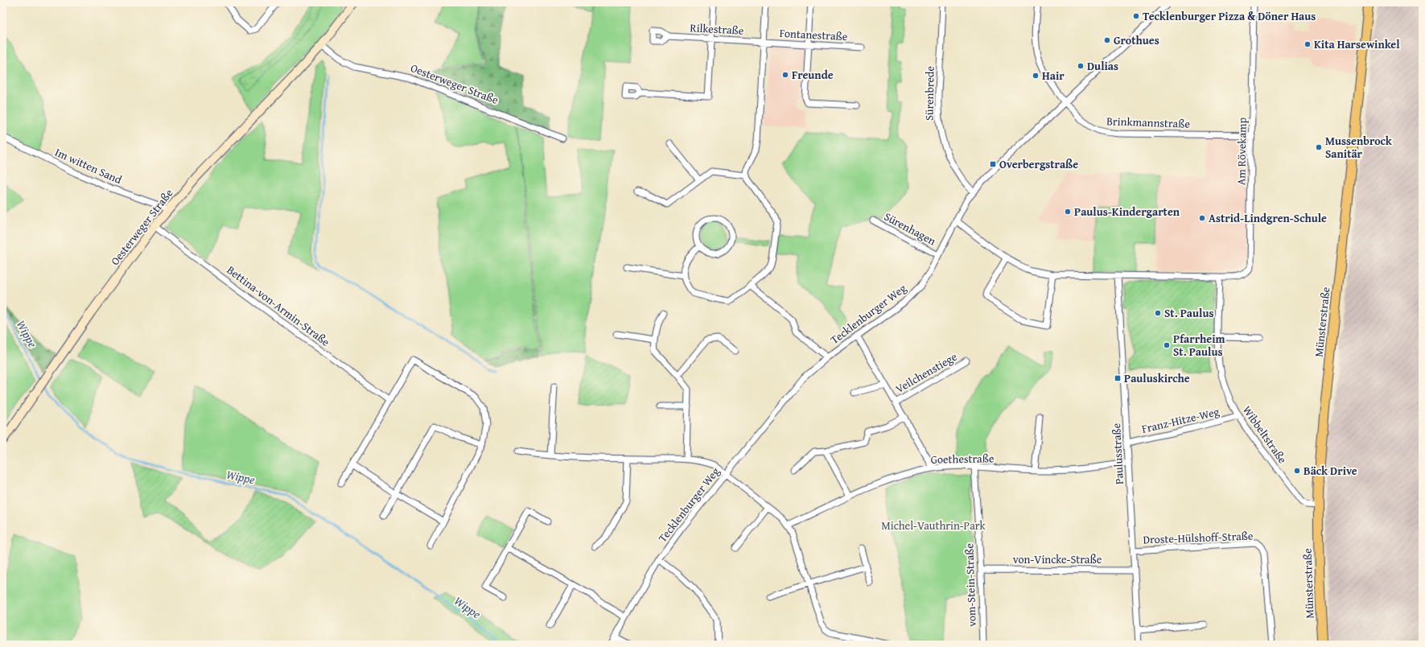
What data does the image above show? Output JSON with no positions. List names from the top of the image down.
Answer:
{
  "streets": {
    "main road": ["Münsterstraße"],
    "street": [
      "Rilkestraße",
      "Fontanestraße",
      "Oesterweger Straße",
      "Sürenbrede",
      "Brinkmannstraße",
      "Am Rövekamp",
      "Im witten Sand",
      "Sürenhagen",
      "Bettina-von-Armin-Straße",
      "Tecklenburger Weg",
      "Veilchenstiege",
      "Franz-Hitze-Weg",
      "Wibbeltstraße",
      "Paulusstraße",
      "Goethestraße",
      "Droste-Hülshoff-Straße",
      "von-Vincke-Straße",
      "vom-Stein-Straße"
    ]
  },
  "crossings": [
    ["Rilkestraße", "Fontanestraße"],
    ["Oesterweger Straße", "Im witten Sand"],
    ["Oesterweger Straße", "Bettina-von-Armin-Straße"],
    ["Sürenbrede", "Tecklenburger Weg"],
    ["Brinkmannstraße", "Am Rövekamp"],
    ["Brinkmannstraße", "Tecklenburger Weg"],
    ["Am Rövekamp", "Wibbeltstraße"],
    ["Sürenhagen", "Tecklenburger Weg"],
    ["Münsterstraße", "Wibbeltstraße"],
    ["Franz-Hitze-Weg", "Wibbeltstraße"],
    ["Franz-Hitze-Weg", "Paulusstraße"],
    ["Paulusstraße", "Goethestraße"],
    ["Paulusstraße", "Droste-Hülshoff-Straße"],
    ["Paulusstraße", "von-Vincke-Straße"],
    ["Goethestraße", "vom-Stein-Straße"],
    ["von-Vincke-Straße", "vom-Stein-Straße"]
  ],
  "water": ["Wippe"],
  "parks": ["Michel-Vauthrin-Park"],
  "places": {
    "other": [
      "Tecklenburger Pizza & Döner Haus",
      "Grothues",
      "Kita Harsewinkel",
      "Dulias",
      "Freunde",
      "Hair",
      "Mussenbrock Sanitär",
      "Paulus-Kindergarten",
      "Astrid-Lindgren-Schule",
      "St. Paulus",
      "Pfarrheim St. Paulus",
      "Bäck Drive"
    ],
    "transit": ["Overbergstraße", "Pauluskirche"]
  }
}
